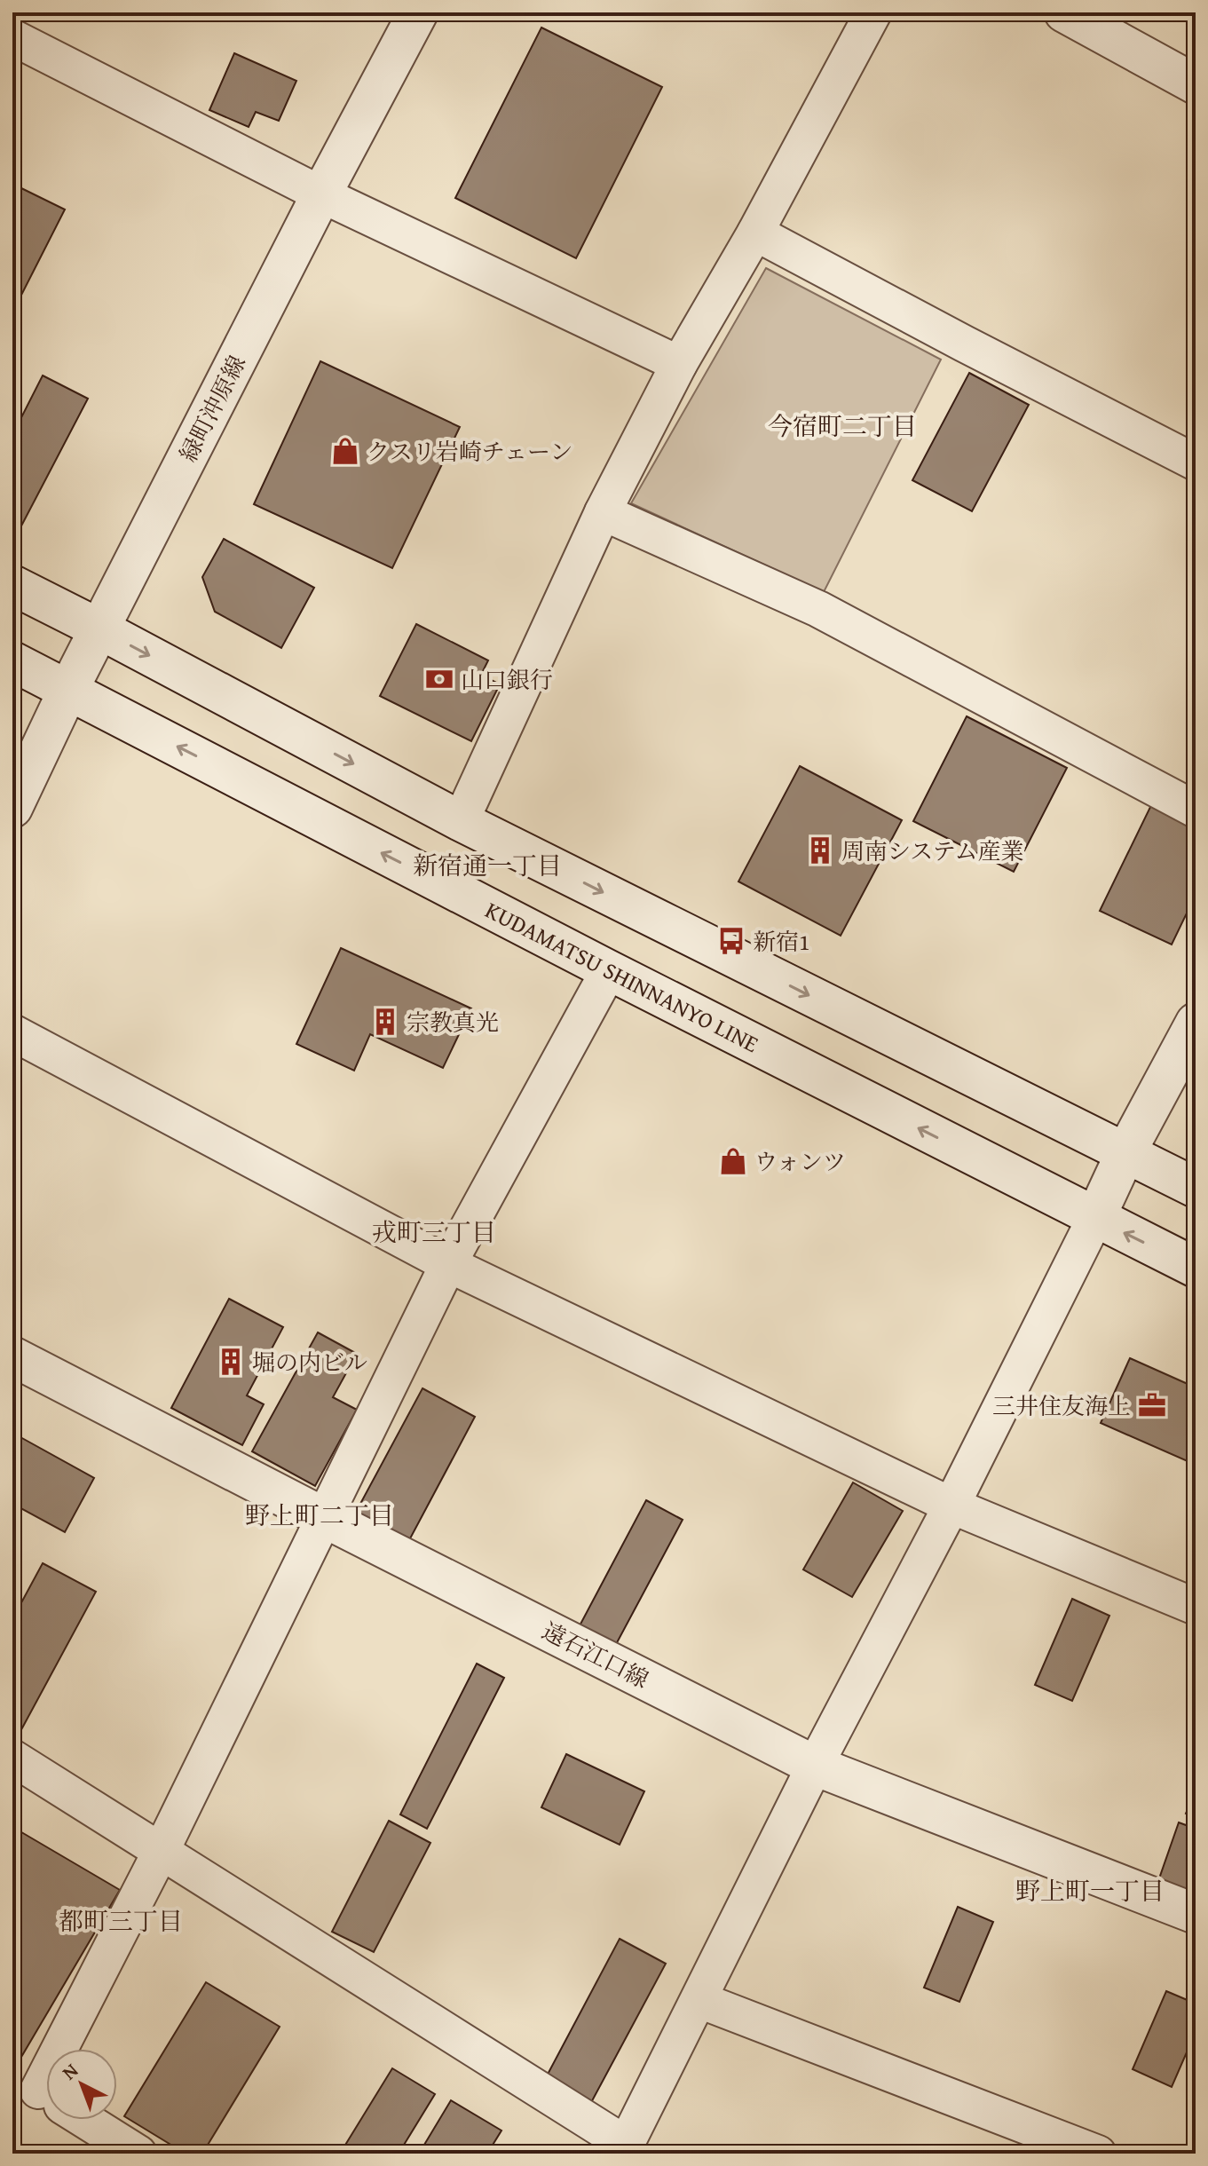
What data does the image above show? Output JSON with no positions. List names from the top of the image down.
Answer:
{
  "streets": {
    "main road": ["緑町沖原線", "KUDAMATSU SHINNANYO LINE", "遠石江口線"]
  },
  "crossings": [
    ["緑町沖原線", "KUDAMATSU SHINNANYO LINE"]
  ],
  "districts": [
    "今宿町二丁目",
    "新宿通一丁目",
    "戎町三丁目",
    "野上町二丁目",
    "野上町一丁目",
    "都町三丁目"
  ],
  "places": {
    "shop": ["クスリ岩崎チェーン", "ウォンツ"],
    "bank": ["山口銀行"],
    "building": ["周南システム産業", "宗教真光", "堀の内ビル"],
    "bus stop": ["新宿1"],
    "office": ["三井住友海上"]
  },
  "north": "top left"
}
